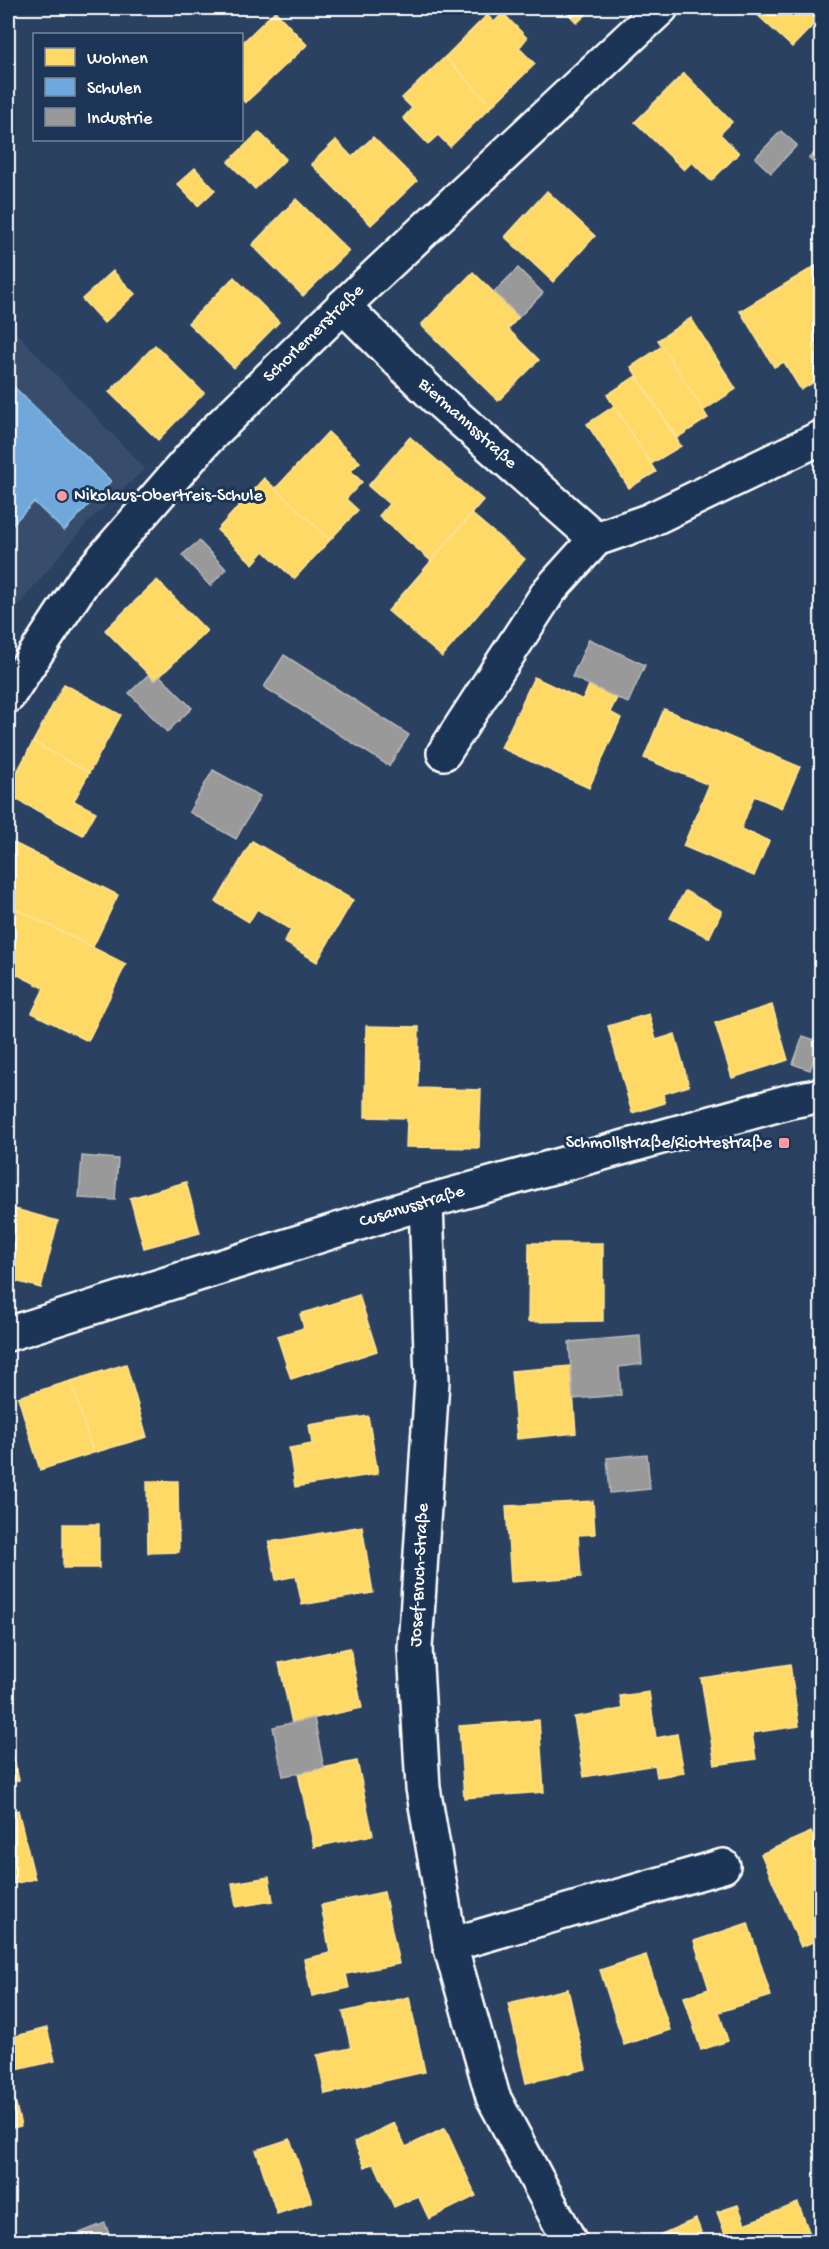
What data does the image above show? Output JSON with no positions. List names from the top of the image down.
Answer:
{
  "streets": {
    "street": [
      "Schorlemerstraße",
      "Biermannsstraße",
      "Cusanusstraße",
      "Josef-Bruch-Straße"
    ]
  },
  "crossings": [
    ["Schorlemerstraße", "Biermannsstraße"],
    ["Cusanusstraße", "Josef-Bruch-Straße"]
  ],
  "places": {
    "other": ["Nikolaus-Obertreis-Schule"],
    "transit": ["Schmollstraße/Riottestraße"]
  },
  "legend": ["Wohnen", "Schulen", "Industrie"]
}
